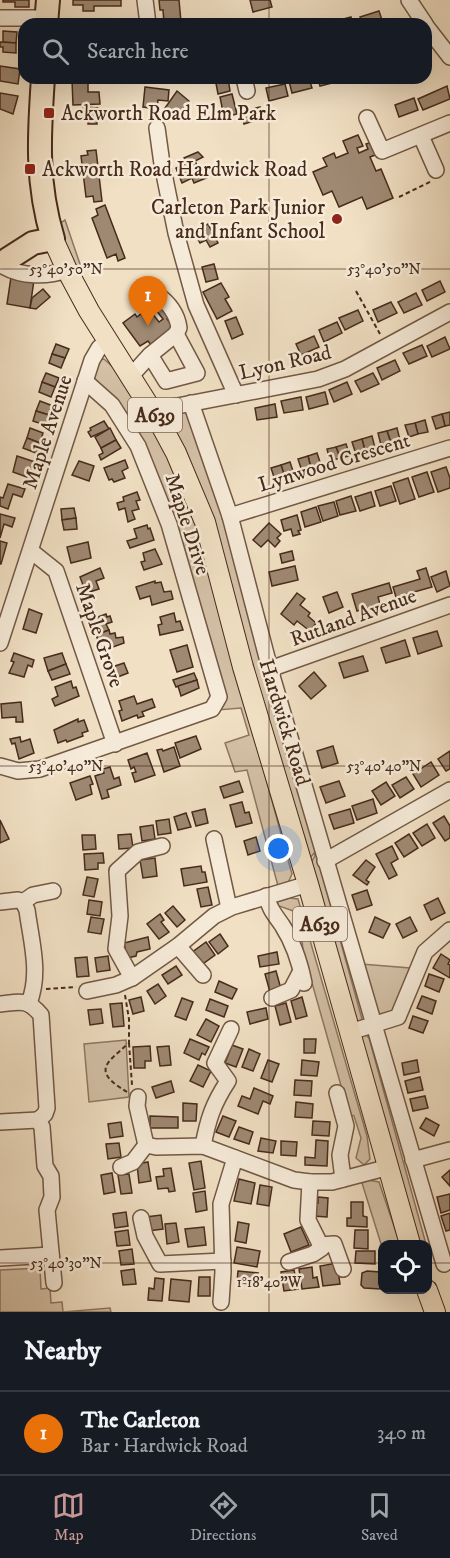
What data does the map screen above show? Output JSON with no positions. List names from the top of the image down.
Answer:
{
  "streets": {
    "highway": ["A639"],
    "main road": ["Hardwick Road"],
    "street": [
      "Lyon Road",
      "Maple Avenue",
      "Lynwood Crescent",
      "Maple Drive",
      "Rutland Avenue",
      "Maple Grove"
    ]
  },
  "crossings": [
    ["Lyon Road", "Hardwick Road"],
    ["A639", "Hardwick Road"],
    ["Maple Avenue", "Maple Drive"],
    ["Maple Avenue", "Maple Grove"],
    ["Maple Avenue", "Hardwick Road"],
    ["Lynwood Crescent", "Hardwick Road"],
    ["Maple Drive", "Maple Grove"],
    ["Rutland Avenue", "Hardwick Road"]
  ],
  "places": {
    "transit": ["Ackworth Road Elm Park", "Ackworth Road Hardwick Road"],
    "other": ["Carleton Park Junior and Infant School"]
  },
  "page": {
    "search": "Search here",
    "pins": "1",
    "heading": "Nearby",
    "list": [
      {
        "mark": "1",
        "name": "The Carleton",
        "note": "Bar · Hardwick Road",
        "value": "340 m"
      }
    ],
    "nav": ["Map", "Directions", "Saved"]
  },
  "coordinates": [
    "53°40'50\"N",
    "53°40'40\"N",
    "53°40'30\"N",
    "1°18'40\"W"
  ]
}
